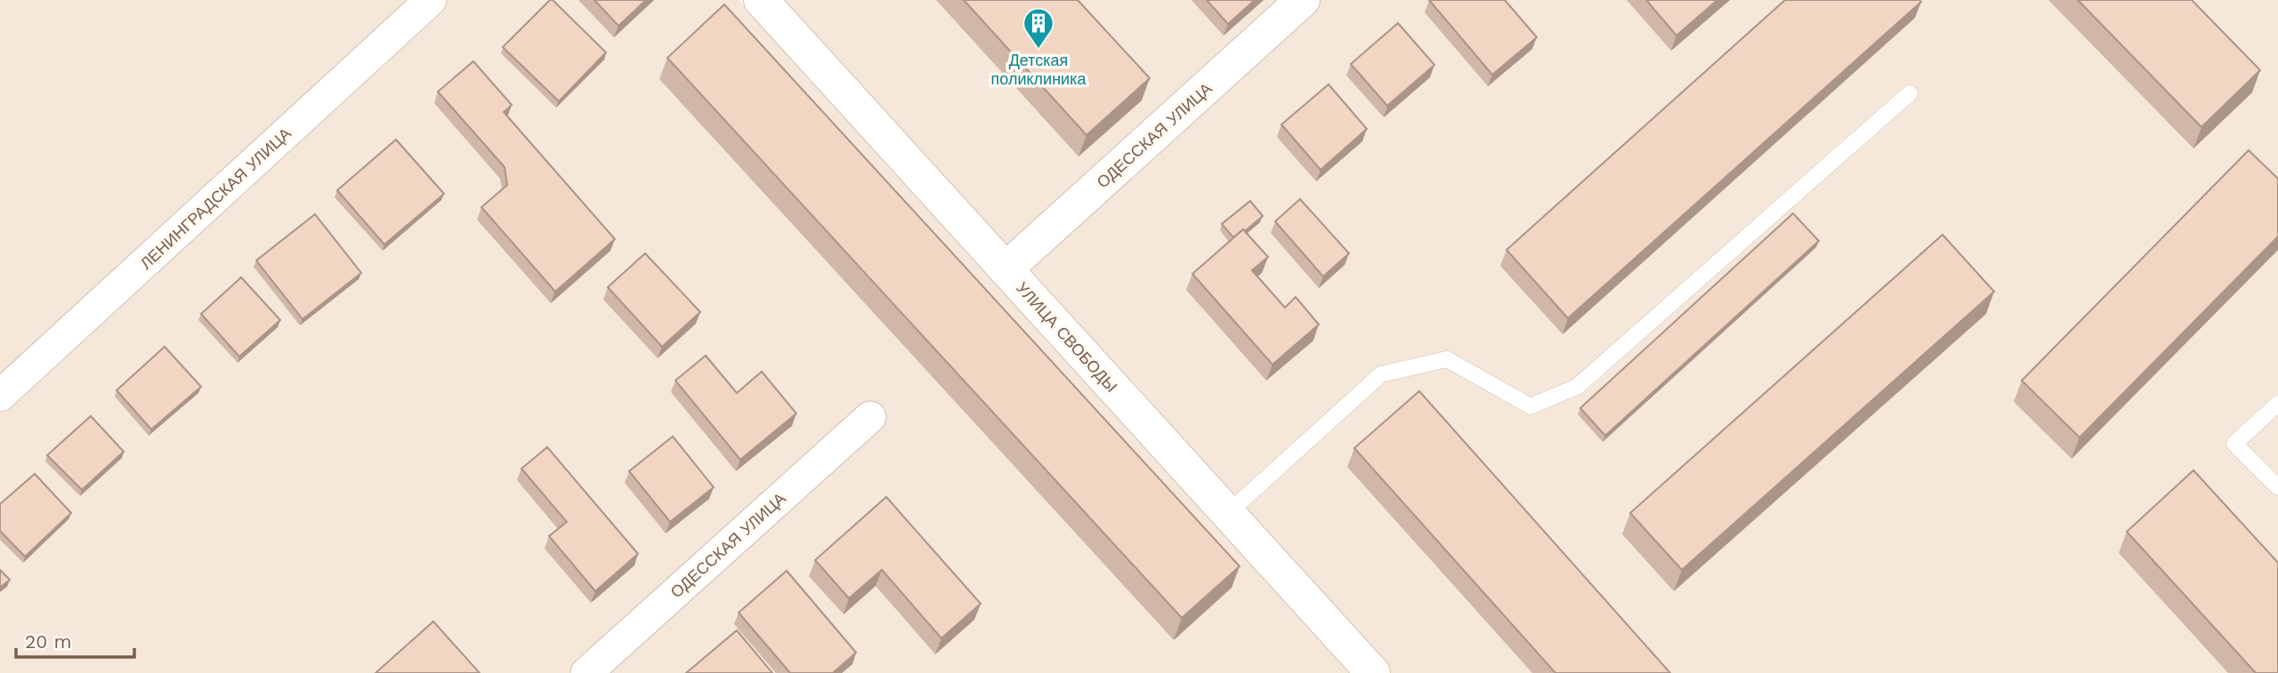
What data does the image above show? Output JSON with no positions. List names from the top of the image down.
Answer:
{
  "streets": {
    "main road": ["ОДЕССКАЯ УЛИЦА", "УЛИЦА СВОБОДЫ"],
    "street": ["ЛЕНИНГРАДСКАЯ УЛИЦА"]
  },
  "crossings": [
    ["ОДЕССКАЯ УЛИЦА", "УЛИЦА СВОБОДЫ"]
  ],
  "places": {
    "building": ["Детская поликлиника"]
  },
  "scale_bar": "20 m"
}
